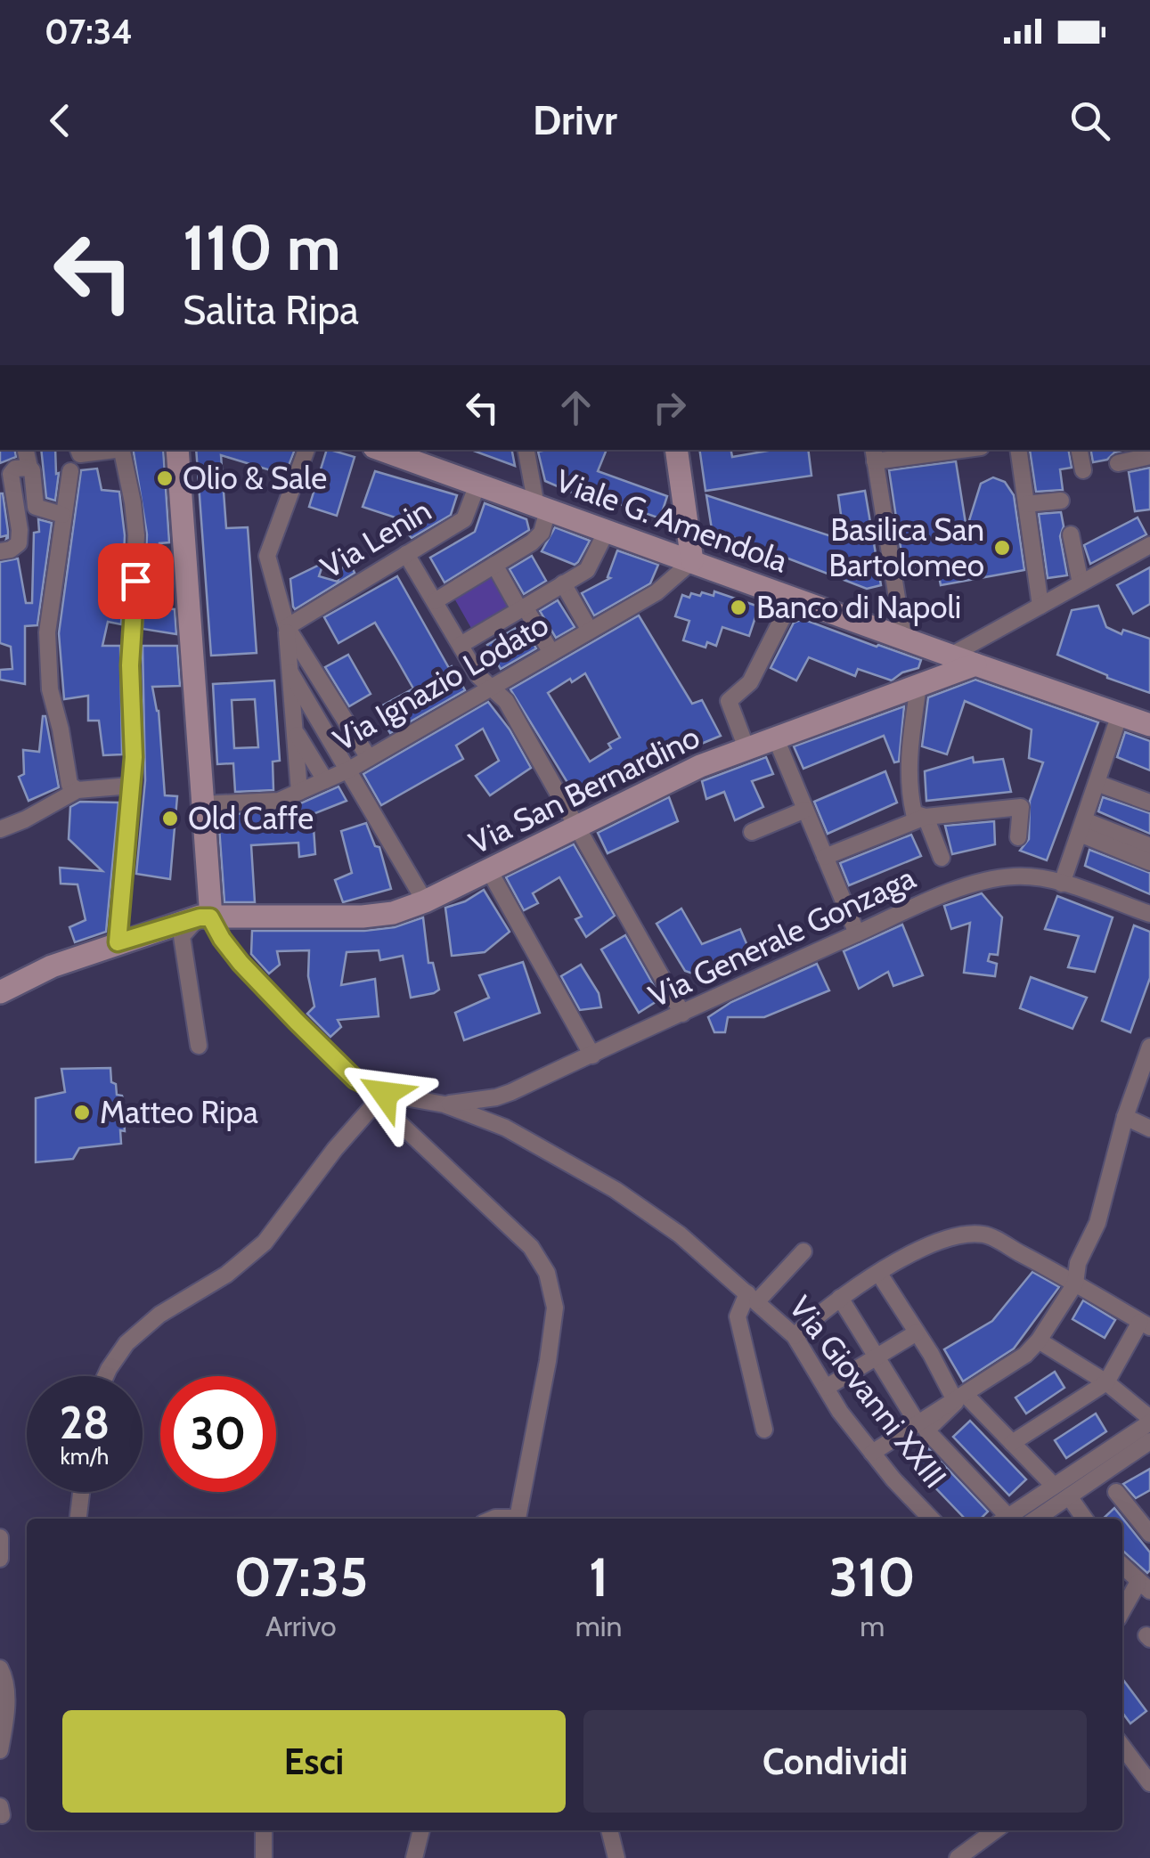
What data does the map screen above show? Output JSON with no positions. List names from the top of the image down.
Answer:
{
  "streets": {
    "street": [
      "Viale G. Amendola",
      "Via Lenin",
      "Via Ignazio Lodato",
      "Via San Bernardino",
      "Via Generale Gonzaga",
      "Via Giovanni XXIII"
    ]
  },
  "crossings": [
    ["Viale G. Amendola", "Via Lenin"],
    ["Viale G. Amendola", "Via Ignazio Lodato"],
    ["Viale G. Amendola", "Via San Bernardino"],
    ["Via Generale Gonzaga", "Via Giovanni XXIII"]
  ],
  "places": [
    "Olio & Sale",
    "Basilica San Bartolomeo",
    "Banco di Napoli",
    "Old Caffe",
    "Matteo Ripa"
  ],
  "page": {
    "status": "07:34",
    "header": "Drivr",
    "turn": ["110 m", "Salita Ripa"],
    "speed": "28 km/h",
    "limit": "30",
    "eta": [
      "07:35",
      "Arrivo",
      "1",
      "min",
      "310",
      "m"
    ],
    "buttons": ["Esci", "Condividi"]
  }
}
